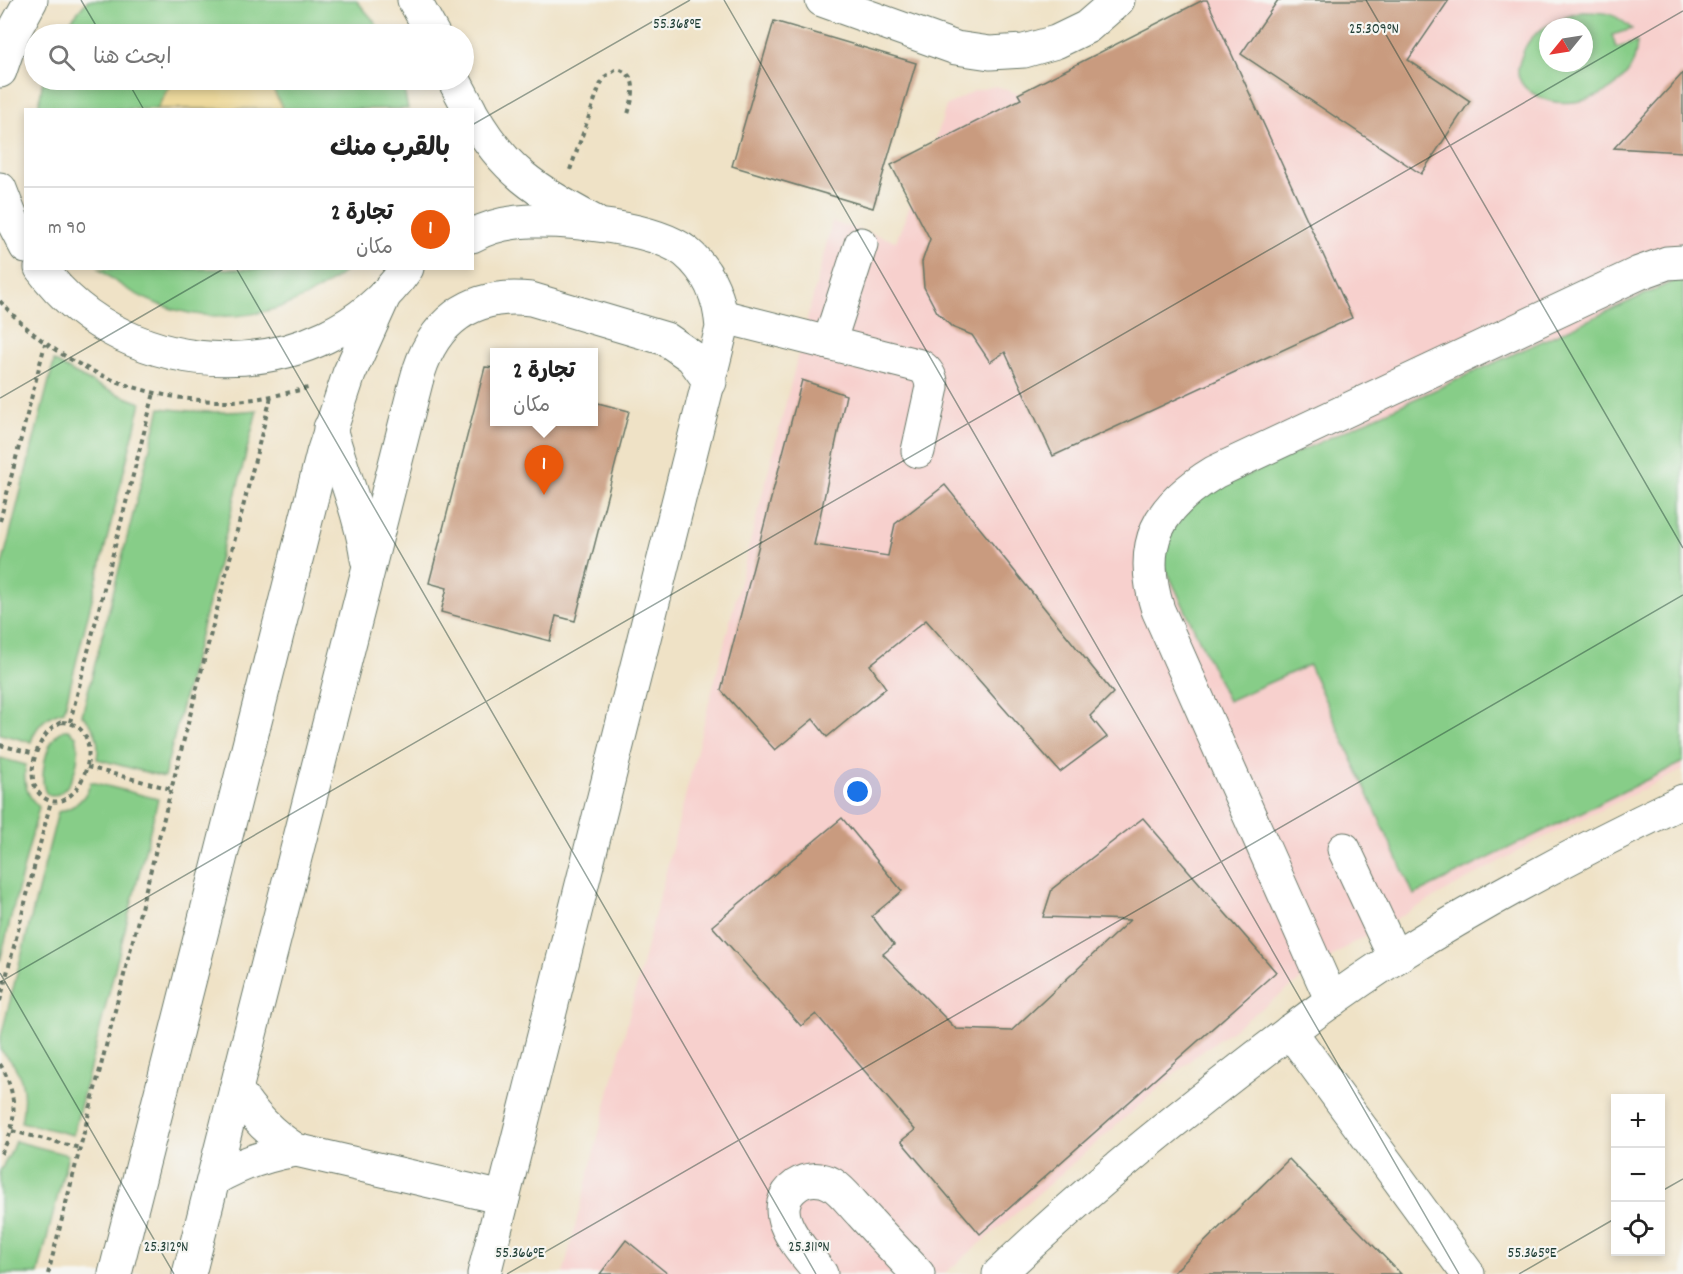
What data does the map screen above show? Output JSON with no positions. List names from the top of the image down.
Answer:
{
  "north": "bottom left",
  "page": {
    "search": "ابحث هنا",
    "heading": "بالقرب منك",
    "list": [
      {
        "mark": "1",
        "name": "تجارة 2",
        "note": "مكان",
        "value": "90 m"
      }
    ],
    "popup": ["تجارة 2", "مكان"],
    "pins": "1",
    "map_buttons": ["+", "−"]
  },
  "coordinates": [
    "55.368°E",
    "25.309°N",
    "25.312°N",
    "25.311°N",
    "55.366°E",
    "55.365°E"
  ]
}
